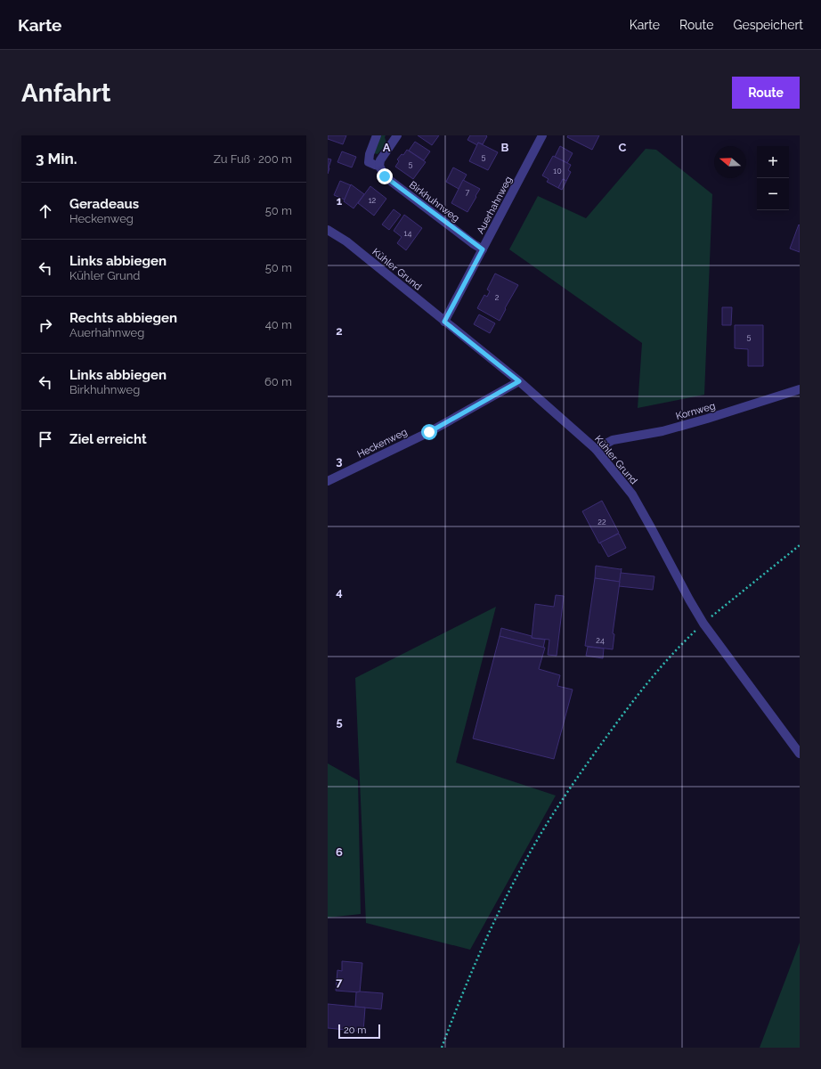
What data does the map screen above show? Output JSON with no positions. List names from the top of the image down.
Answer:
{
  "streets": {
    "street": [
      "Birkhuhnweg",
      "Auerhahnweg",
      "Kühler Grund",
      "Kornweg",
      "Heckenweg"
    ]
  },
  "crossings": [
    ["Birkhuhnweg", "Auerhahnweg"],
    ["Auerhahnweg", "Kühler Grund"],
    ["Kühler Grund", "Kornweg"],
    ["Kühler Grund", "Heckenweg"]
  ],
  "house_numbers": [
    "5",
    "5",
    "10",
    "7",
    "12",
    "14",
    "2",
    "5",
    "22",
    "24"
  ],
  "scale_bar": "20 m",
  "north": "left",
  "page": {
    "header": "Karte",
    "nav": ["Karte", "Route", "Gespeichert"],
    "buttons": "Route",
    "title": "Anfahrt",
    "heading": ["3 Min.", "Zu Fuß · 200 m"],
    "map_buttons": ["+", "−"],
    "list": [
      ["Geradeaus", "Heckenweg", "50 m"],
      ["Links abbiegen", "Kühler Grund", "50 m"],
      ["Rechts abbiegen", "Auerhahnweg", "40 m"],
      ["Links abbiegen", "Birkhuhnweg", "60 m"],
      "Ziel erreicht"
    ],
    "scale": "20 m"
  },
  "grid": {
    "columns": ["A", "B", "C"],
    "rows": [
      "1",
      "2",
      "3",
      "4",
      "5",
      "6",
      "7"
    ]
  }
}
